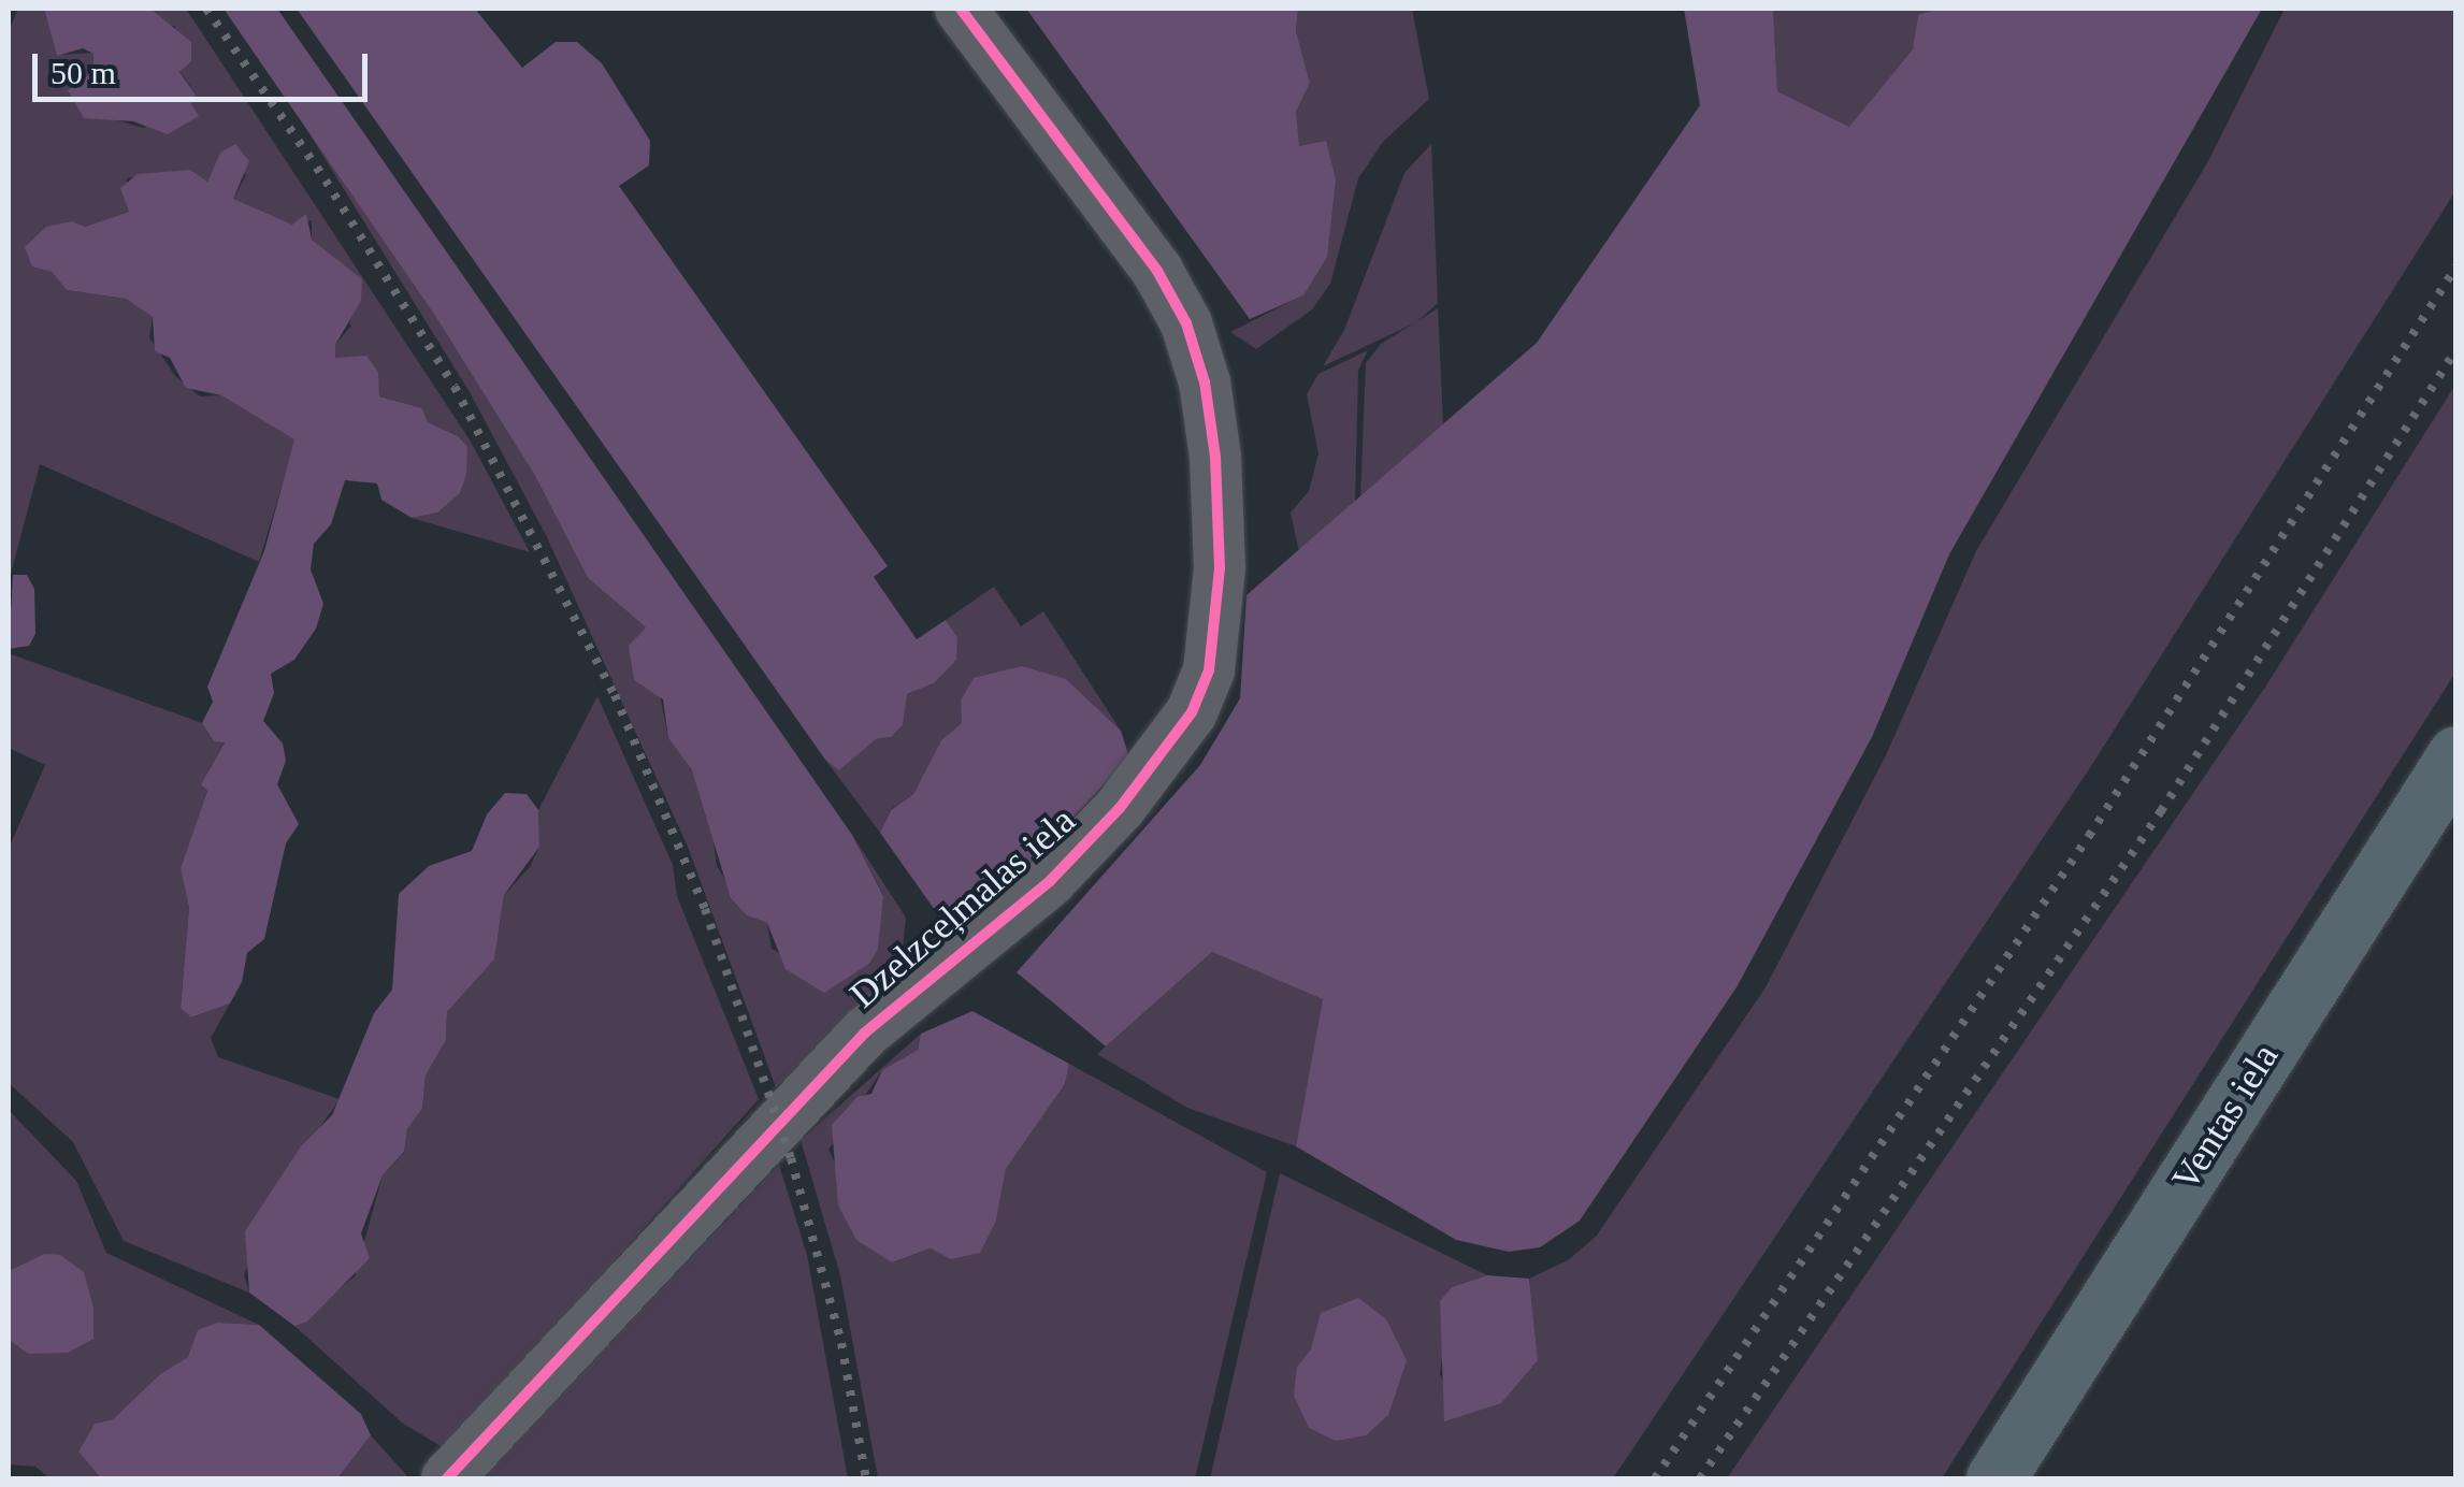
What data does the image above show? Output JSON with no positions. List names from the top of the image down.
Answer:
{
  "streets": {
    "highway": ["Ventas iela"],
    "street": ["Dzelzceļmalas iela"]
  },
  "scale_bar": "50 m"
}
